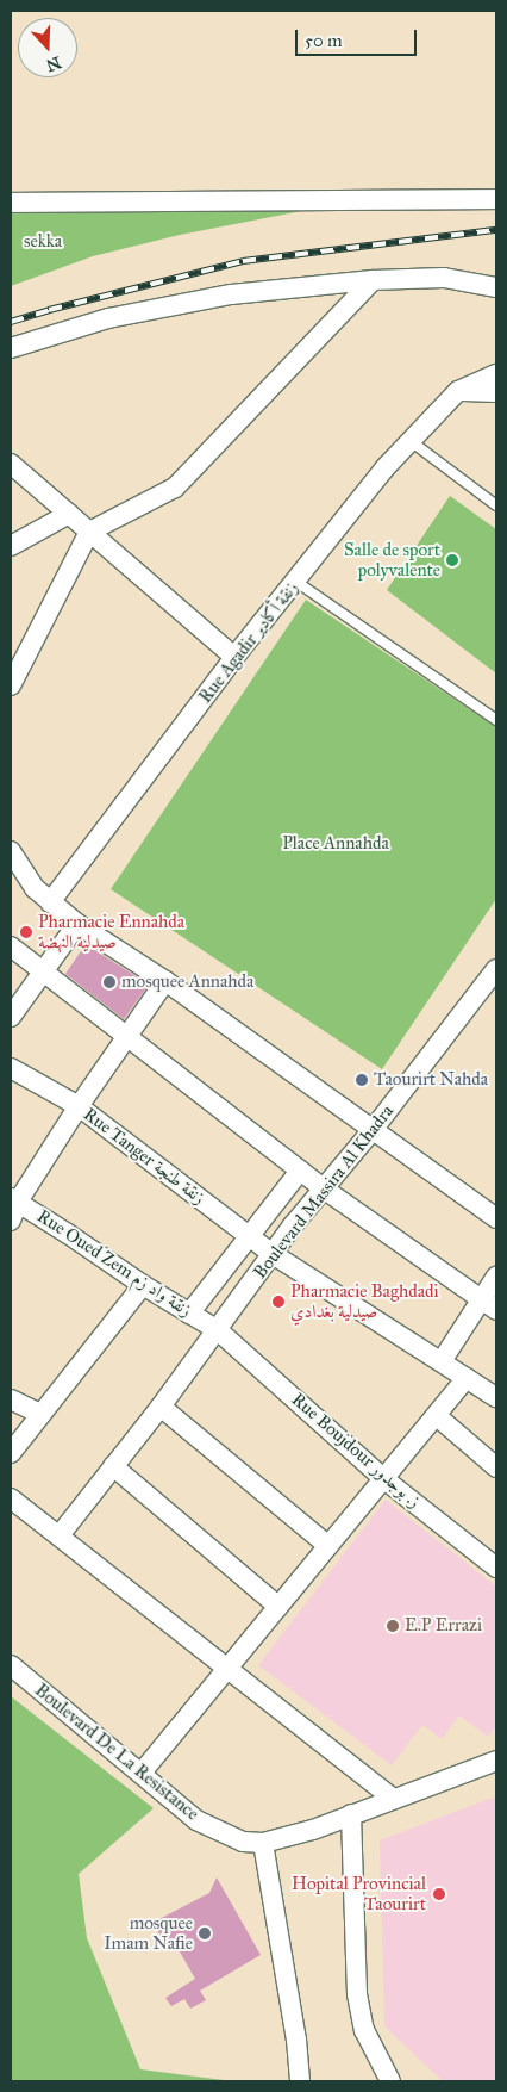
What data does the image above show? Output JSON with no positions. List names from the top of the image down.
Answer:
{
  "streets": {
    "street": [
      "Rue Agadir زنقة أكادير",
      "Rue Tanger زنقة طنجة",
      "Boulevard Massira Al Khadra",
      "Rue Oued Zem زنقة واد زم",
      "Rue Boujdour ز. بوجدور",
      "Boulevard De La Resistance"
    ]
  },
  "crossings": [
    ["Rue Tanger زنقة طنجة", "Boulevard Massira Al Khadra"],
    ["Boulevard Massira Al Khadra", "Rue Oued Zem زنقة واد زم"],
    ["Boulevard Massira Al Khadra", "Rue Boujdour ز. بوجدور"],
    ["Rue Oued Zem زنقة واد زم", "Rue Boujdour ز. بوجدور"]
  ],
  "parks": ["sekka", "Place Annahda"],
  "places": [
    "Salle de sport polyvalente",
    "Pharmacie Ennahda صيدلية النهضة",
    "mosquee Annahda",
    "Taourirt Nahda",
    "Pharmacie Baghdadi صيدلية بغدادي",
    "E.P Errazi",
    "Hopital Provincial Taourirt",
    "mosquee Imam Nafie"
  ],
  "scale_bar": "50 m",
  "north": "bottom"
}
